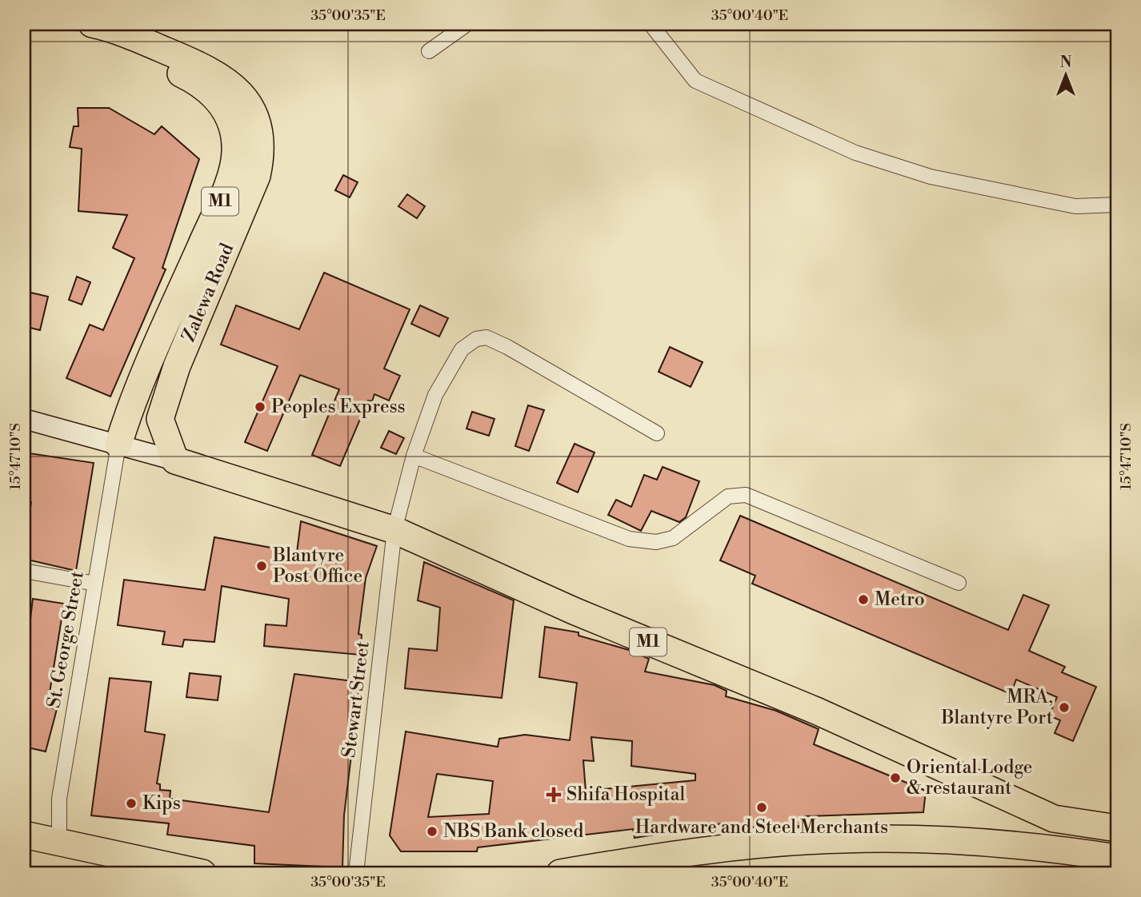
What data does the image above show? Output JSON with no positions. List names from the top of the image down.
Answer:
{
  "streets": {
    "highway": ["M1", "Zalewa Road"],
    "street": ["St. George Street", "Stewart Street"]
  },
  "crossings": [
    ["M1", "Zalewa Road"],
    ["M1", "Stewart Street"],
    ["Zalewa Road", "St. George Street"]
  ],
  "places": {
    "other": [
      "Peoples Express",
      "Blantyre Post Office",
      "Metro",
      "MRA, Blantyre Port",
      "Oriental Lodge & restaurant",
      "Kips",
      "Hardware and Steel Merchants",
      "NBS Bank closed"
    ],
    "health": ["Shifa Hospital"]
  },
  "north": "top",
  "coordinates": ["35°00'35\"E", "35°00'40\"E", "15°47'10\"S"]
}
